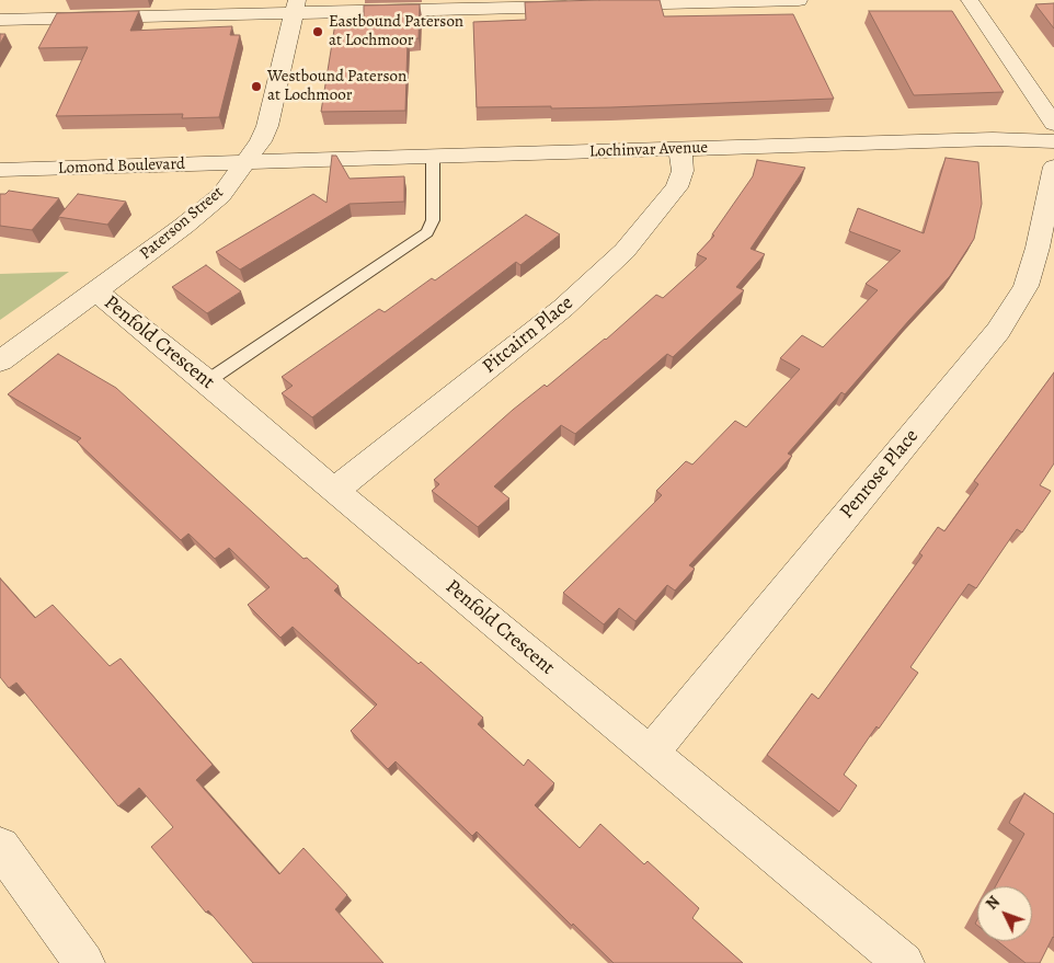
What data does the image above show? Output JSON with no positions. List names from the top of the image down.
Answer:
{
  "streets": {
    "street": [
      "Lochinvar Avenue",
      "Lomond Boulevard",
      "Paterson Street",
      "Pitcairn Place",
      "Penfold Crescent",
      "Penrose Place"
    ]
  },
  "crossings": [
    ["Lochinvar Avenue", "Lomond Boulevard"],
    ["Lochinvar Avenue", "Paterson Street"],
    ["Lochinvar Avenue", "Pitcairn Place"],
    ["Lomond Boulevard", "Paterson Street"],
    ["Paterson Street", "Penfold Crescent"],
    ["Pitcairn Place", "Penfold Crescent"],
    ["Penfold Crescent", "Penrose Place"]
  ],
  "places": ["Eastbound Paterson at Lochmoor", "Westbound Paterson at Lochmoor"],
  "north": "top left"
}
